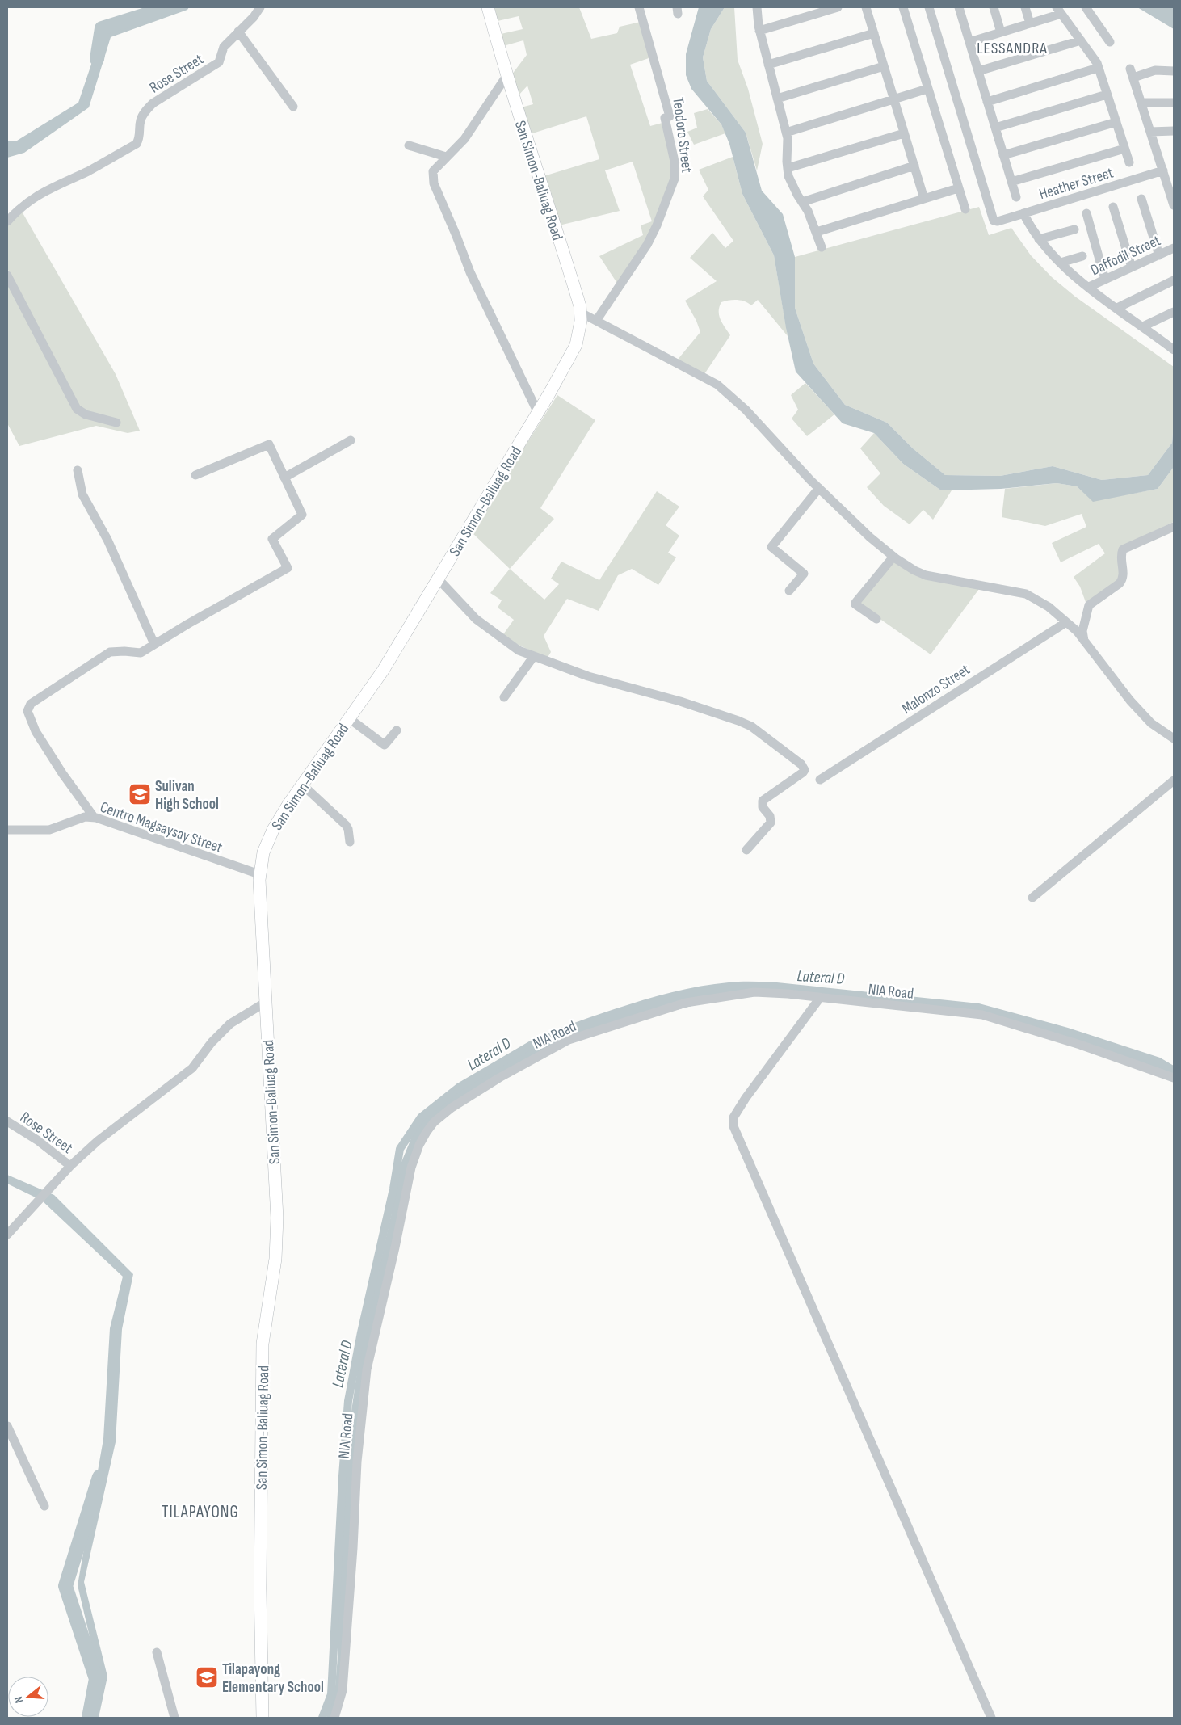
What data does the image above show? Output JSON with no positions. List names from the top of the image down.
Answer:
{
  "streets": {
    "main road": ["San Simon-Baliuag Road"],
    "street": [
      "Rose Street",
      "Teodoro Street",
      "Heather Street",
      "Daffodil Street",
      "Malonzo Street",
      "Centro Magsaysay Street",
      "NIA Road"
    ]
  },
  "crossings": [
    ["San Simon-Baliuag Road", "Centro Magsaysay Street"]
  ],
  "districts": ["LESSANDRA", "TILAPAYONG"],
  "water": ["Lateral D"],
  "places": {
    "school or university": ["Sulivan High School", "Tilapayong Elementary School"]
  },
  "north": "left"
}
